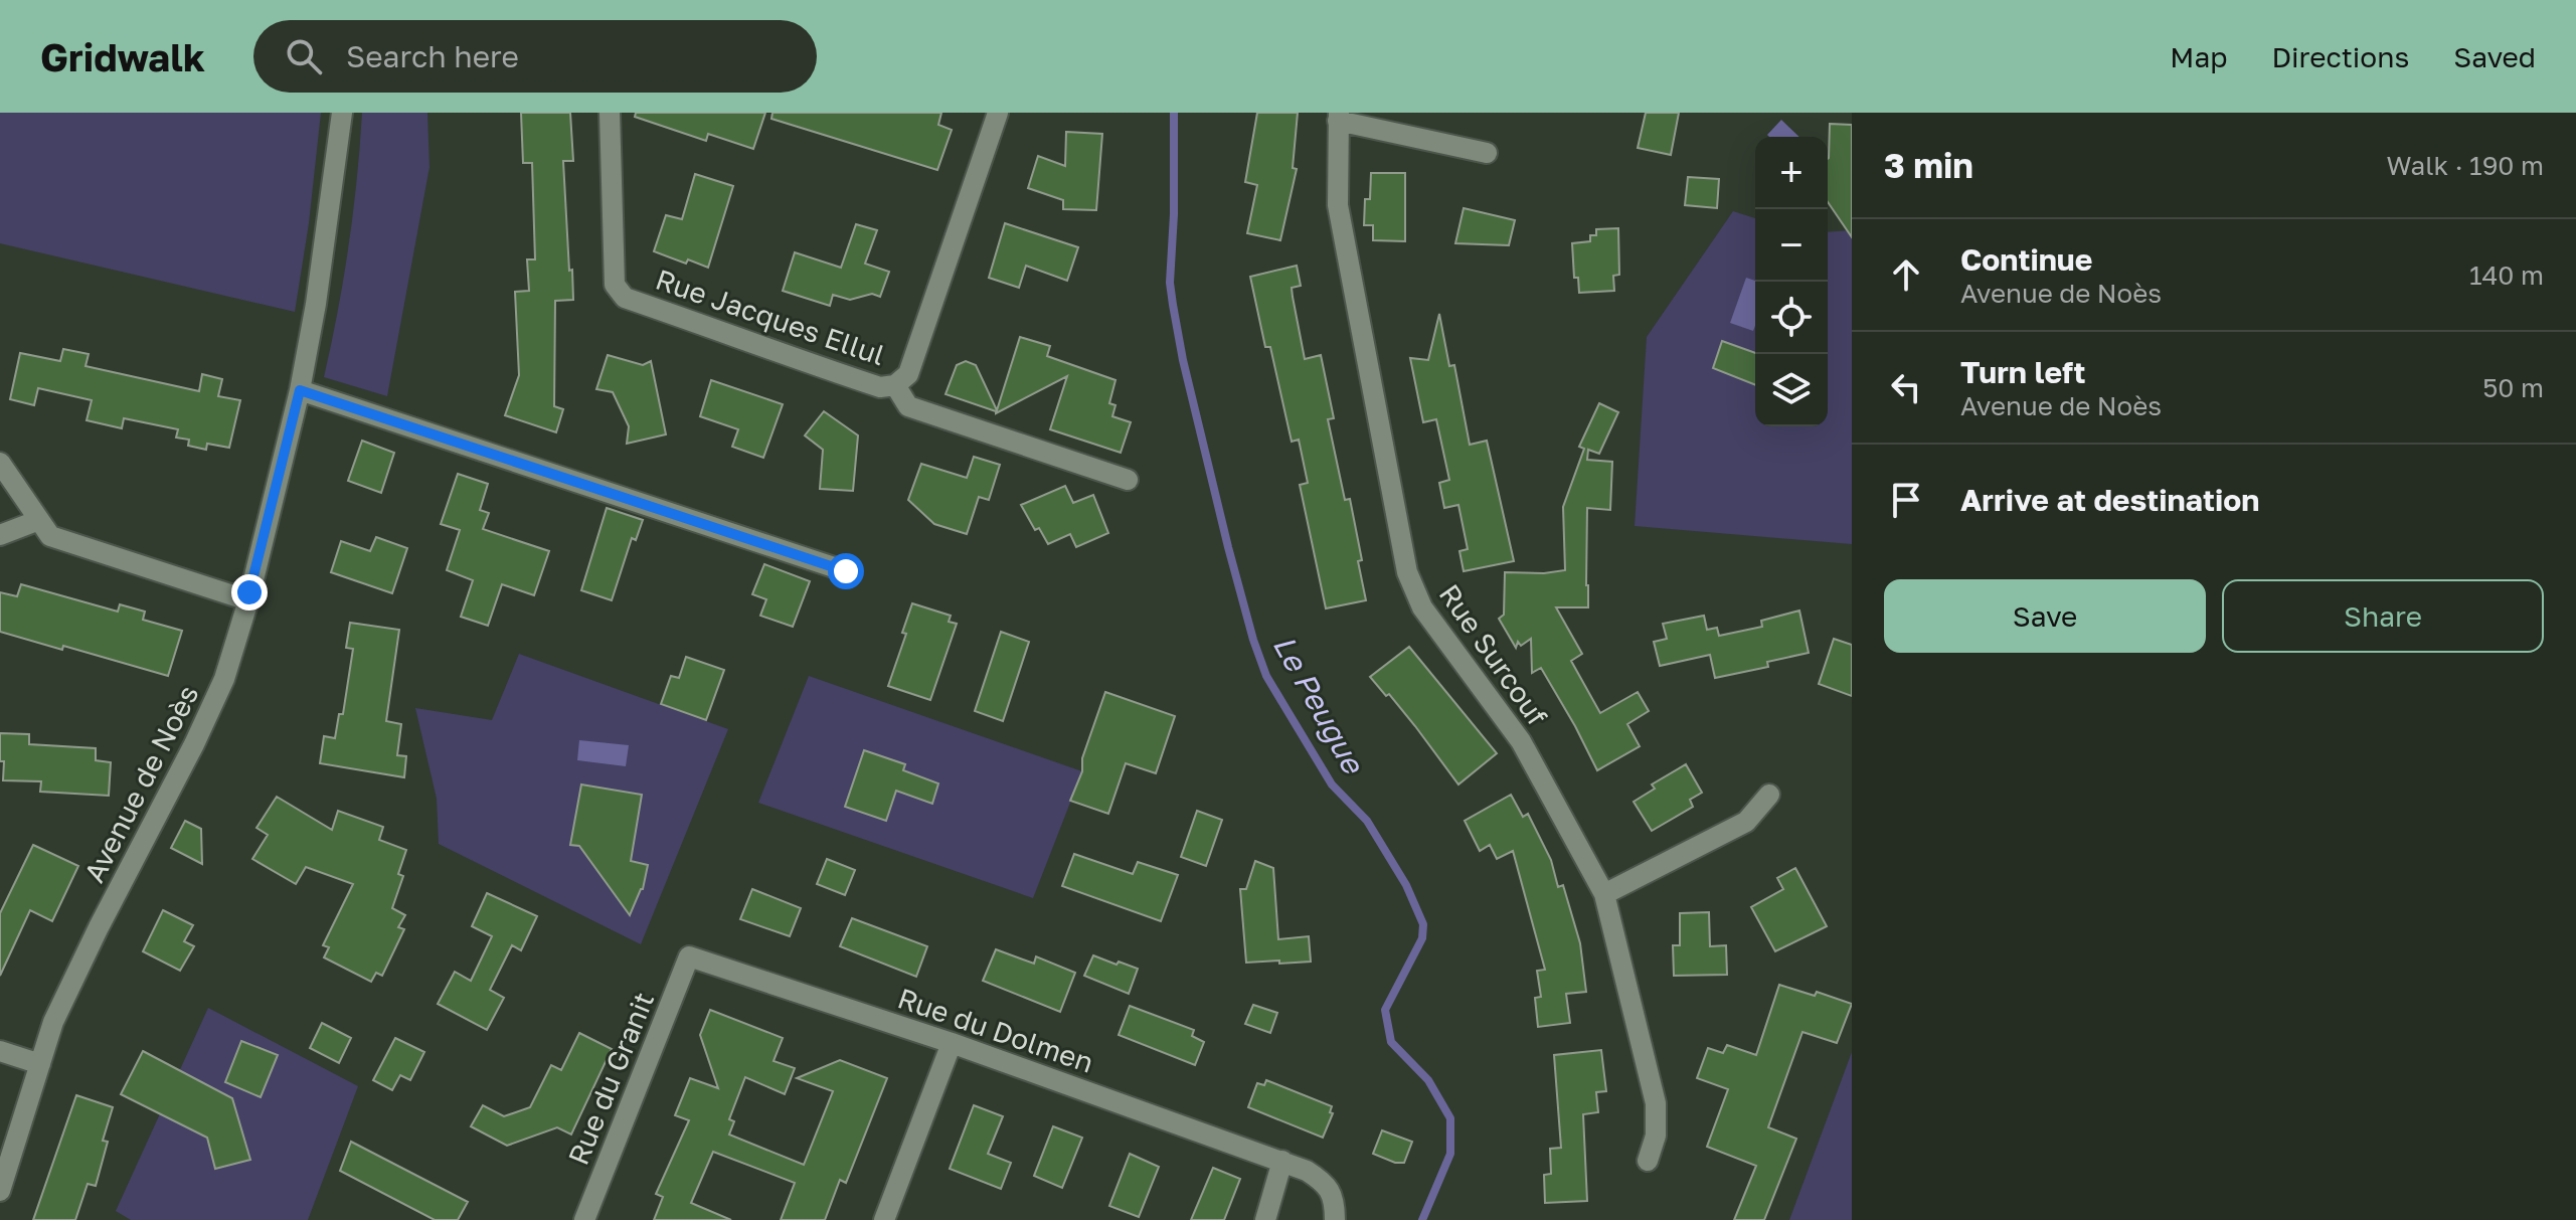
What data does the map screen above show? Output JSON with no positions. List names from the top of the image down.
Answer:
{
  "streets": {
    "street": [
      "Rue Jacques Ellul",
      "Rue Surcouf",
      "Avenue de Noès",
      "Rue du Dolmen",
      "Rue du Granit"
    ]
  },
  "crossings": [
    ["Rue du Dolmen", "Rue du Granit"]
  ],
  "water": ["Le Peugue"],
  "page": {
    "header": "Gridwalk",
    "search": "Search here",
    "nav": ["Map", "Directions", "Saved"],
    "heading": ["3 min", "Walk · 190 m"],
    "map_buttons": ["+", "−"],
    "list": [
      ["Continue", "Avenue de Noès", "140 m"],
      ["Turn left", "Avenue de Noès", "50 m"],
      "Arrive at destination"
    ],
    "buttons": ["Save", "Share"]
  }
}
